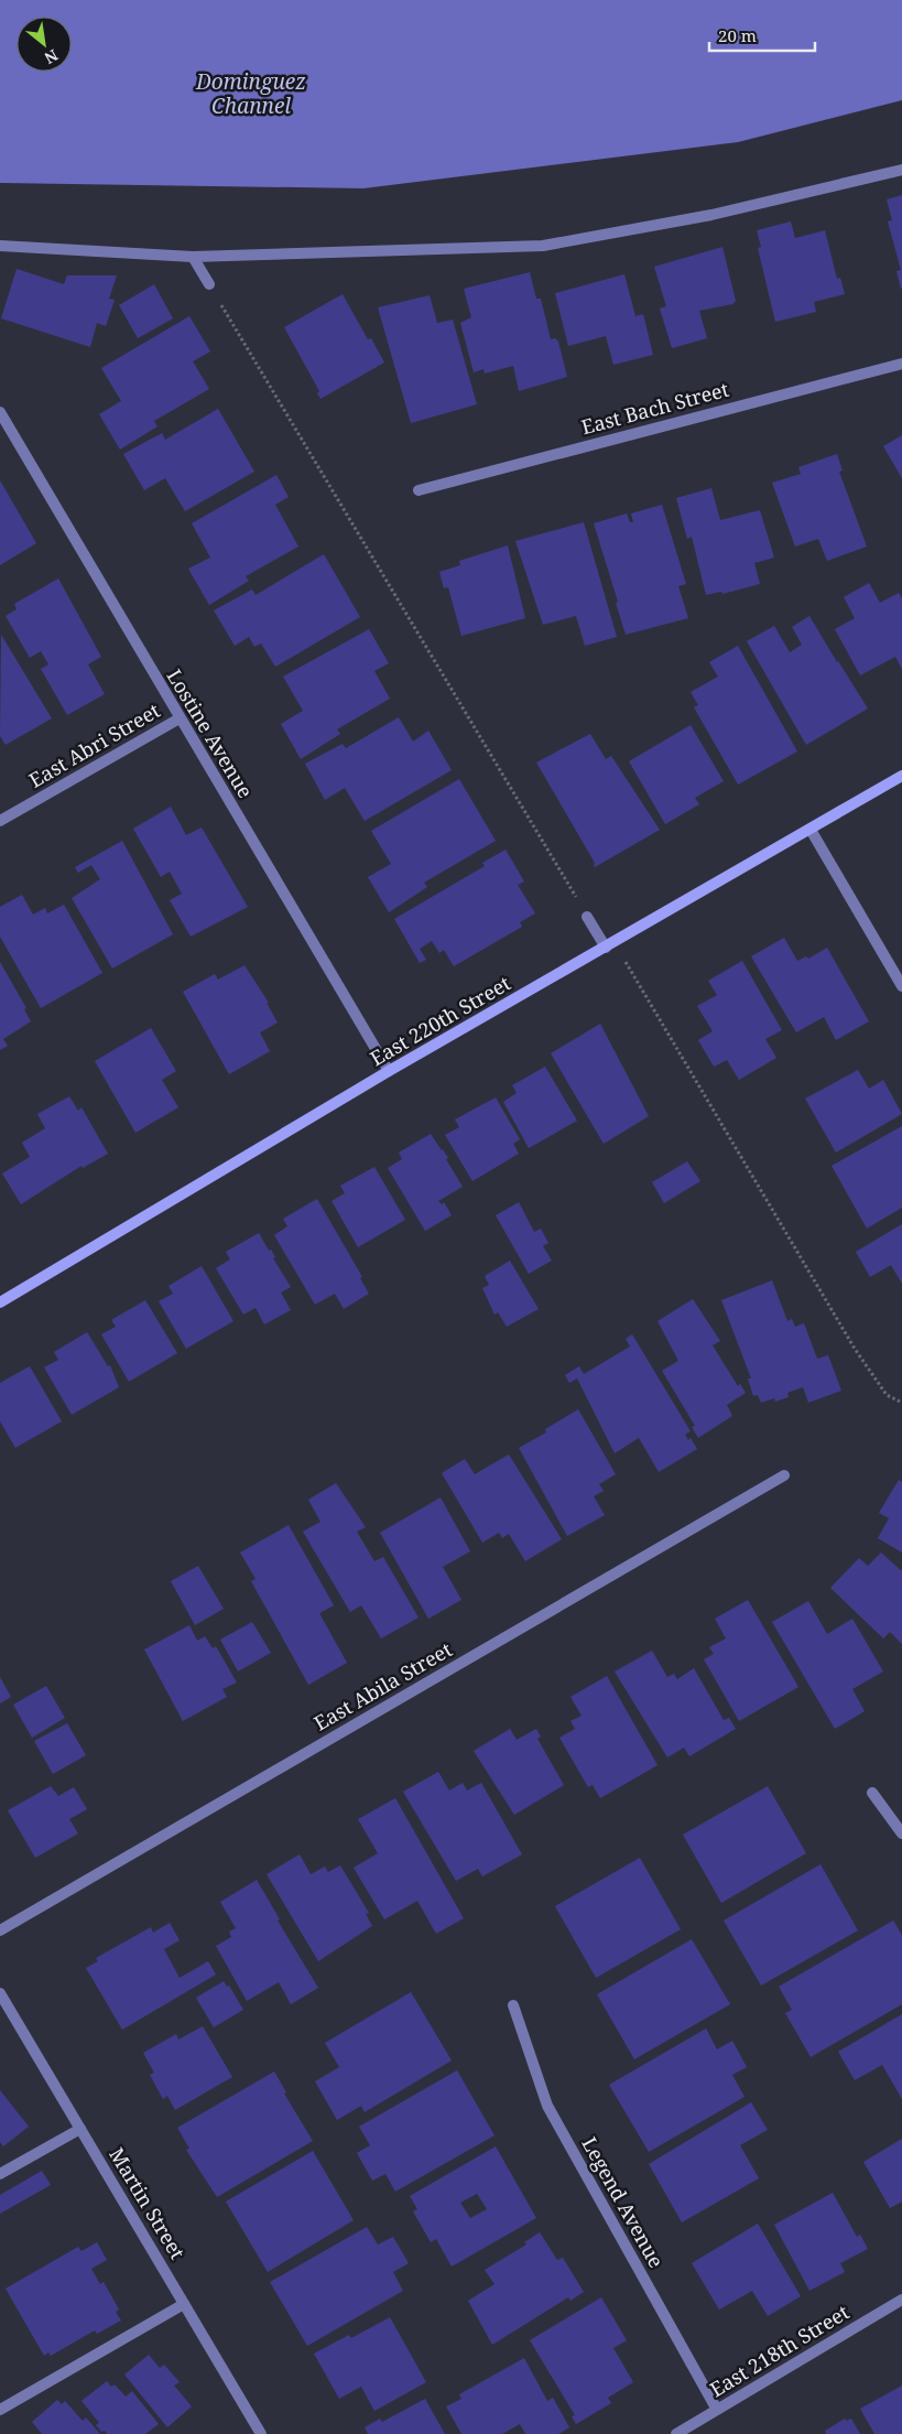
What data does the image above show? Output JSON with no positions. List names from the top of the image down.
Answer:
{
  "streets": {
    "street": [
      "East Bach Street",
      "Lostine Avenue",
      "East Abri Street",
      "East 220th Street",
      "East Abila Street",
      "Legend Avenue",
      "Martin Street",
      "East 218th Street"
    ]
  },
  "crossings": [
    ["Lostine Avenue", "East Abri Street"],
    ["Lostine Avenue", "East 220th Street"],
    ["Legend Avenue", "East 218th Street"]
  ],
  "water": ["Dominguez Channel"],
  "scale_bar": "20 m",
  "north": "bottom right"
}
